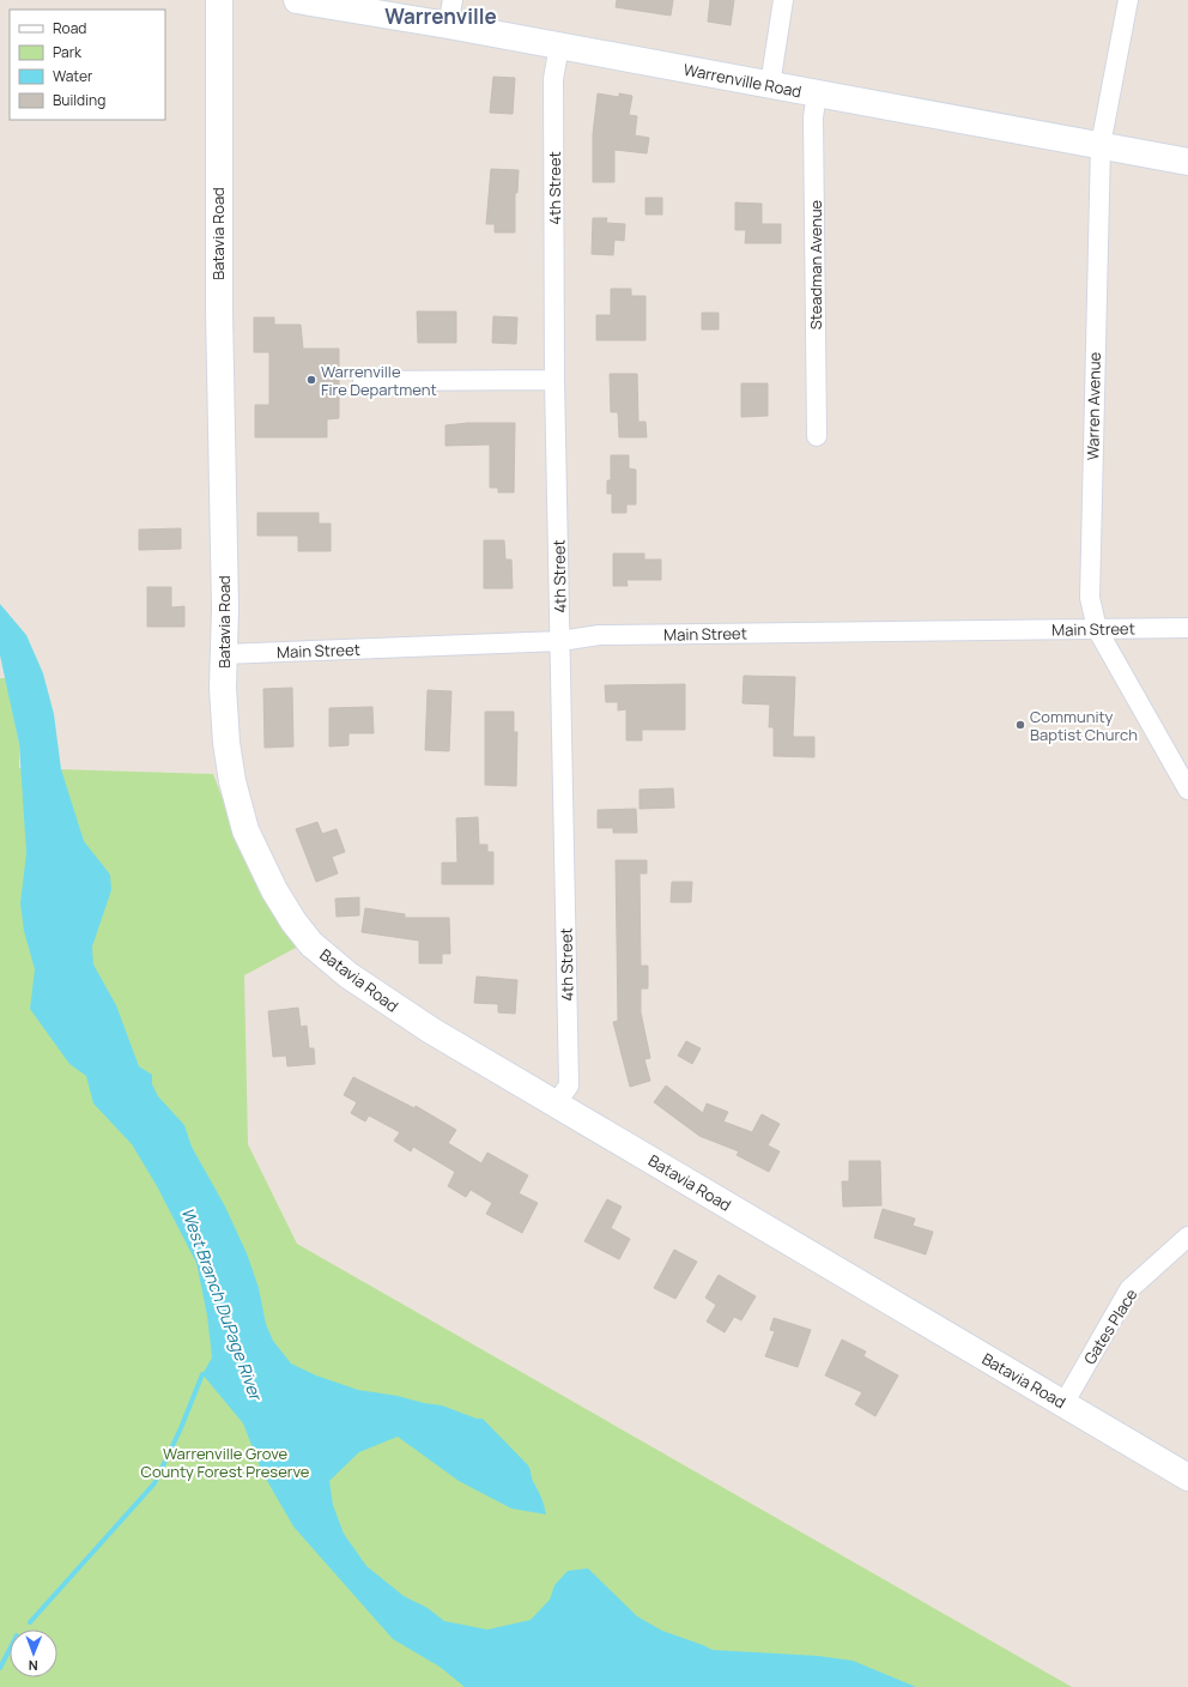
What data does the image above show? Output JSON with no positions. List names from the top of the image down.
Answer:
{
  "streets": {
    "main road": ["Warrenville Road", "Batavia Road"],
    "street": [
      "4th Street",
      "Steadman Avenue",
      "Warren Avenue",
      "Main Street",
      "Gates Place"
    ]
  },
  "crossings": [
    ["Warrenville Road", "4th Street"],
    ["Warrenville Road", "Steadman Avenue"],
    ["Warrenville Road", "Warren Avenue"],
    ["4th Street", "Batavia Road"],
    ["4th Street", "Main Street"],
    ["Batavia Road", "Main Street"],
    ["Batavia Road", "Gates Place"],
    ["Warren Avenue", "Main Street"]
  ],
  "districts": ["Warrenville"],
  "water": ["West Branch DuPage River"],
  "parks": ["Warrenville Grove County Forest Preserve"],
  "places": ["Warrenville Fire Department", "Community Baptist Church"],
  "legend": [
    "Road",
    "Park",
    "Water",
    "Building"
  ],
  "north": "bottom"
}
